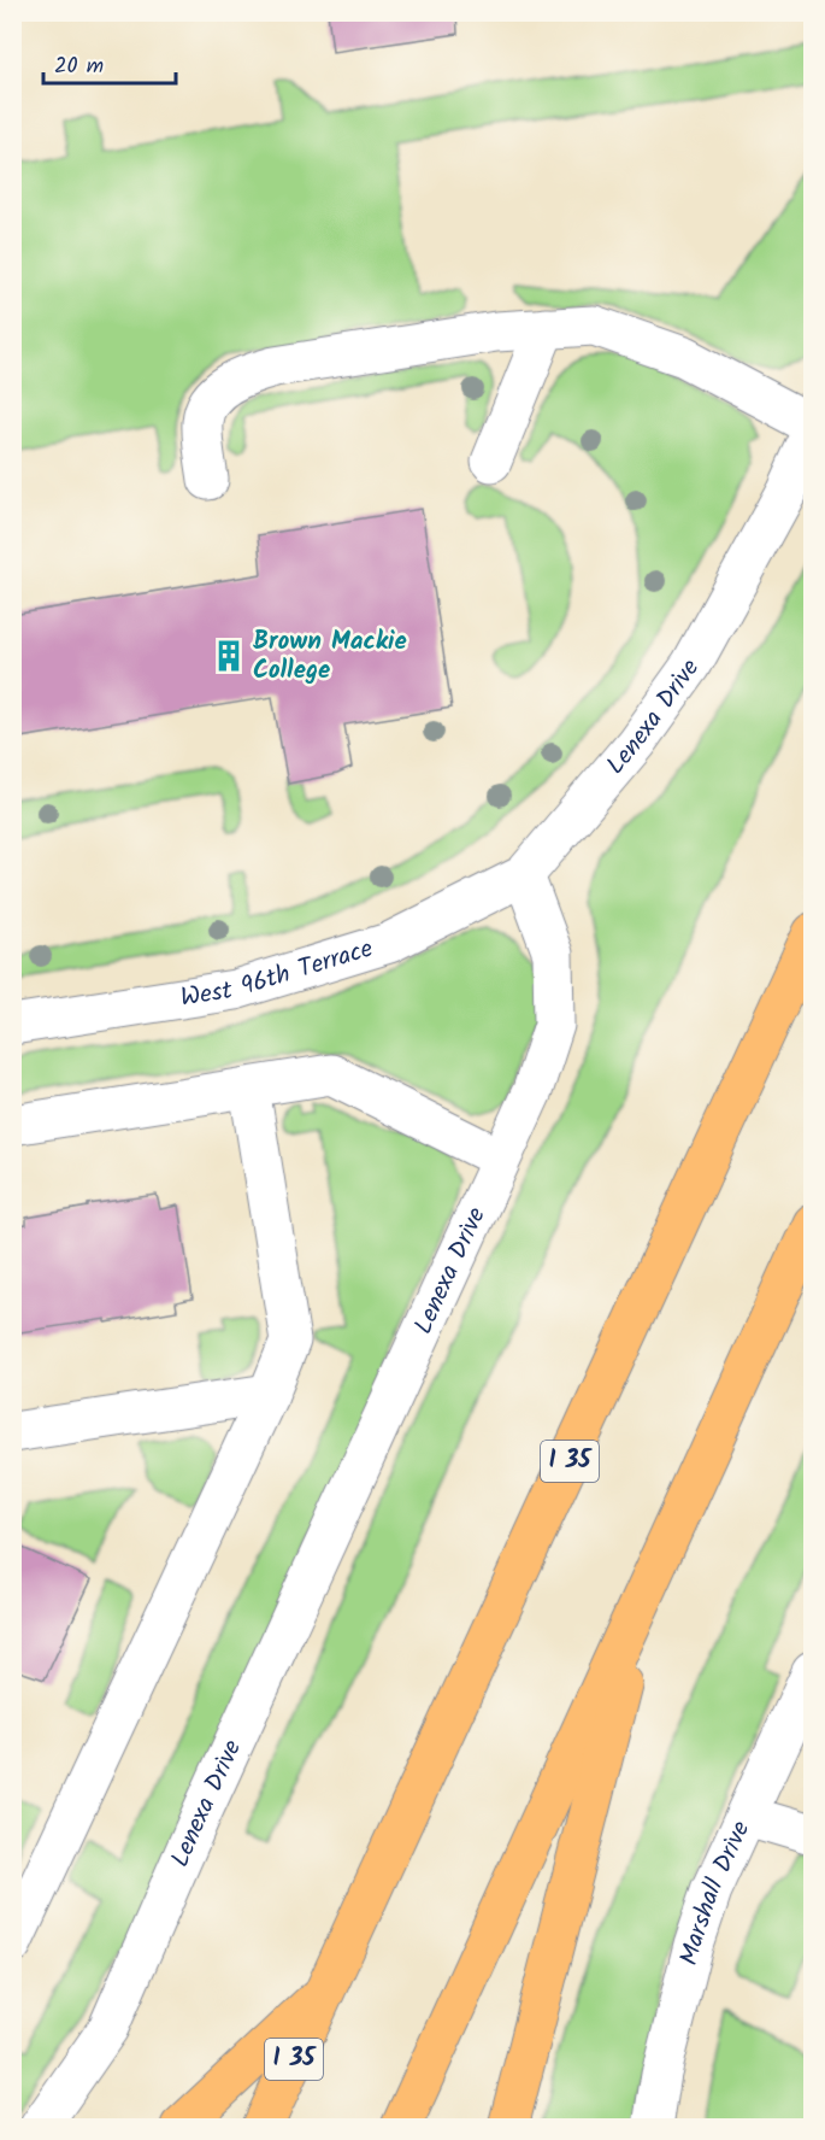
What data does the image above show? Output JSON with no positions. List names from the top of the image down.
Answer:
{
  "streets": {
    "highway": ["I 35"],
    "street": ["Lenexa Drive", "West 96th Terrace", "Marshall Drive"]
  },
  "crossings": [
    ["Lenexa Drive", "West 96th Terrace"]
  ],
  "places": {
    "building": ["Brown Mackie College"]
  },
  "scale_bar": "20 m"
}
